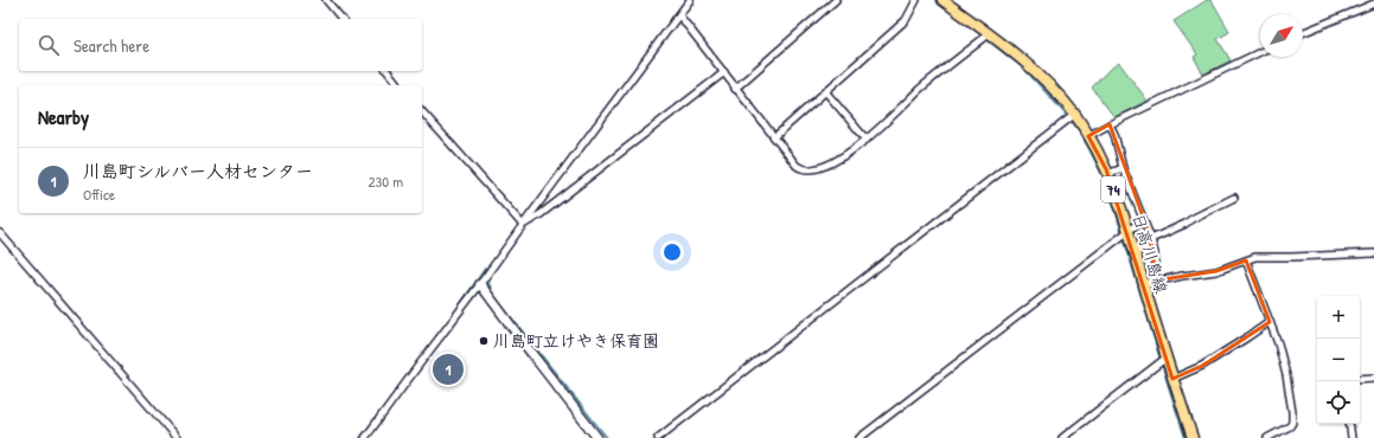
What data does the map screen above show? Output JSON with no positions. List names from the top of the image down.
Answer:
{
  "streets": {
    "main road": ["74", "日高川島線"]
  },
  "places": ["川島町立けやき保育園"],
  "north": "top right",
  "page": {
    "search": "Search here",
    "heading": "Nearby",
    "list": [
      {
        "mark": "1",
        "name": "川島町シルバー人材センター",
        "note": "Office",
        "value": "230 m"
      }
    ],
    "map_buttons": ["+", "−"],
    "pins": "1"
  }
}
